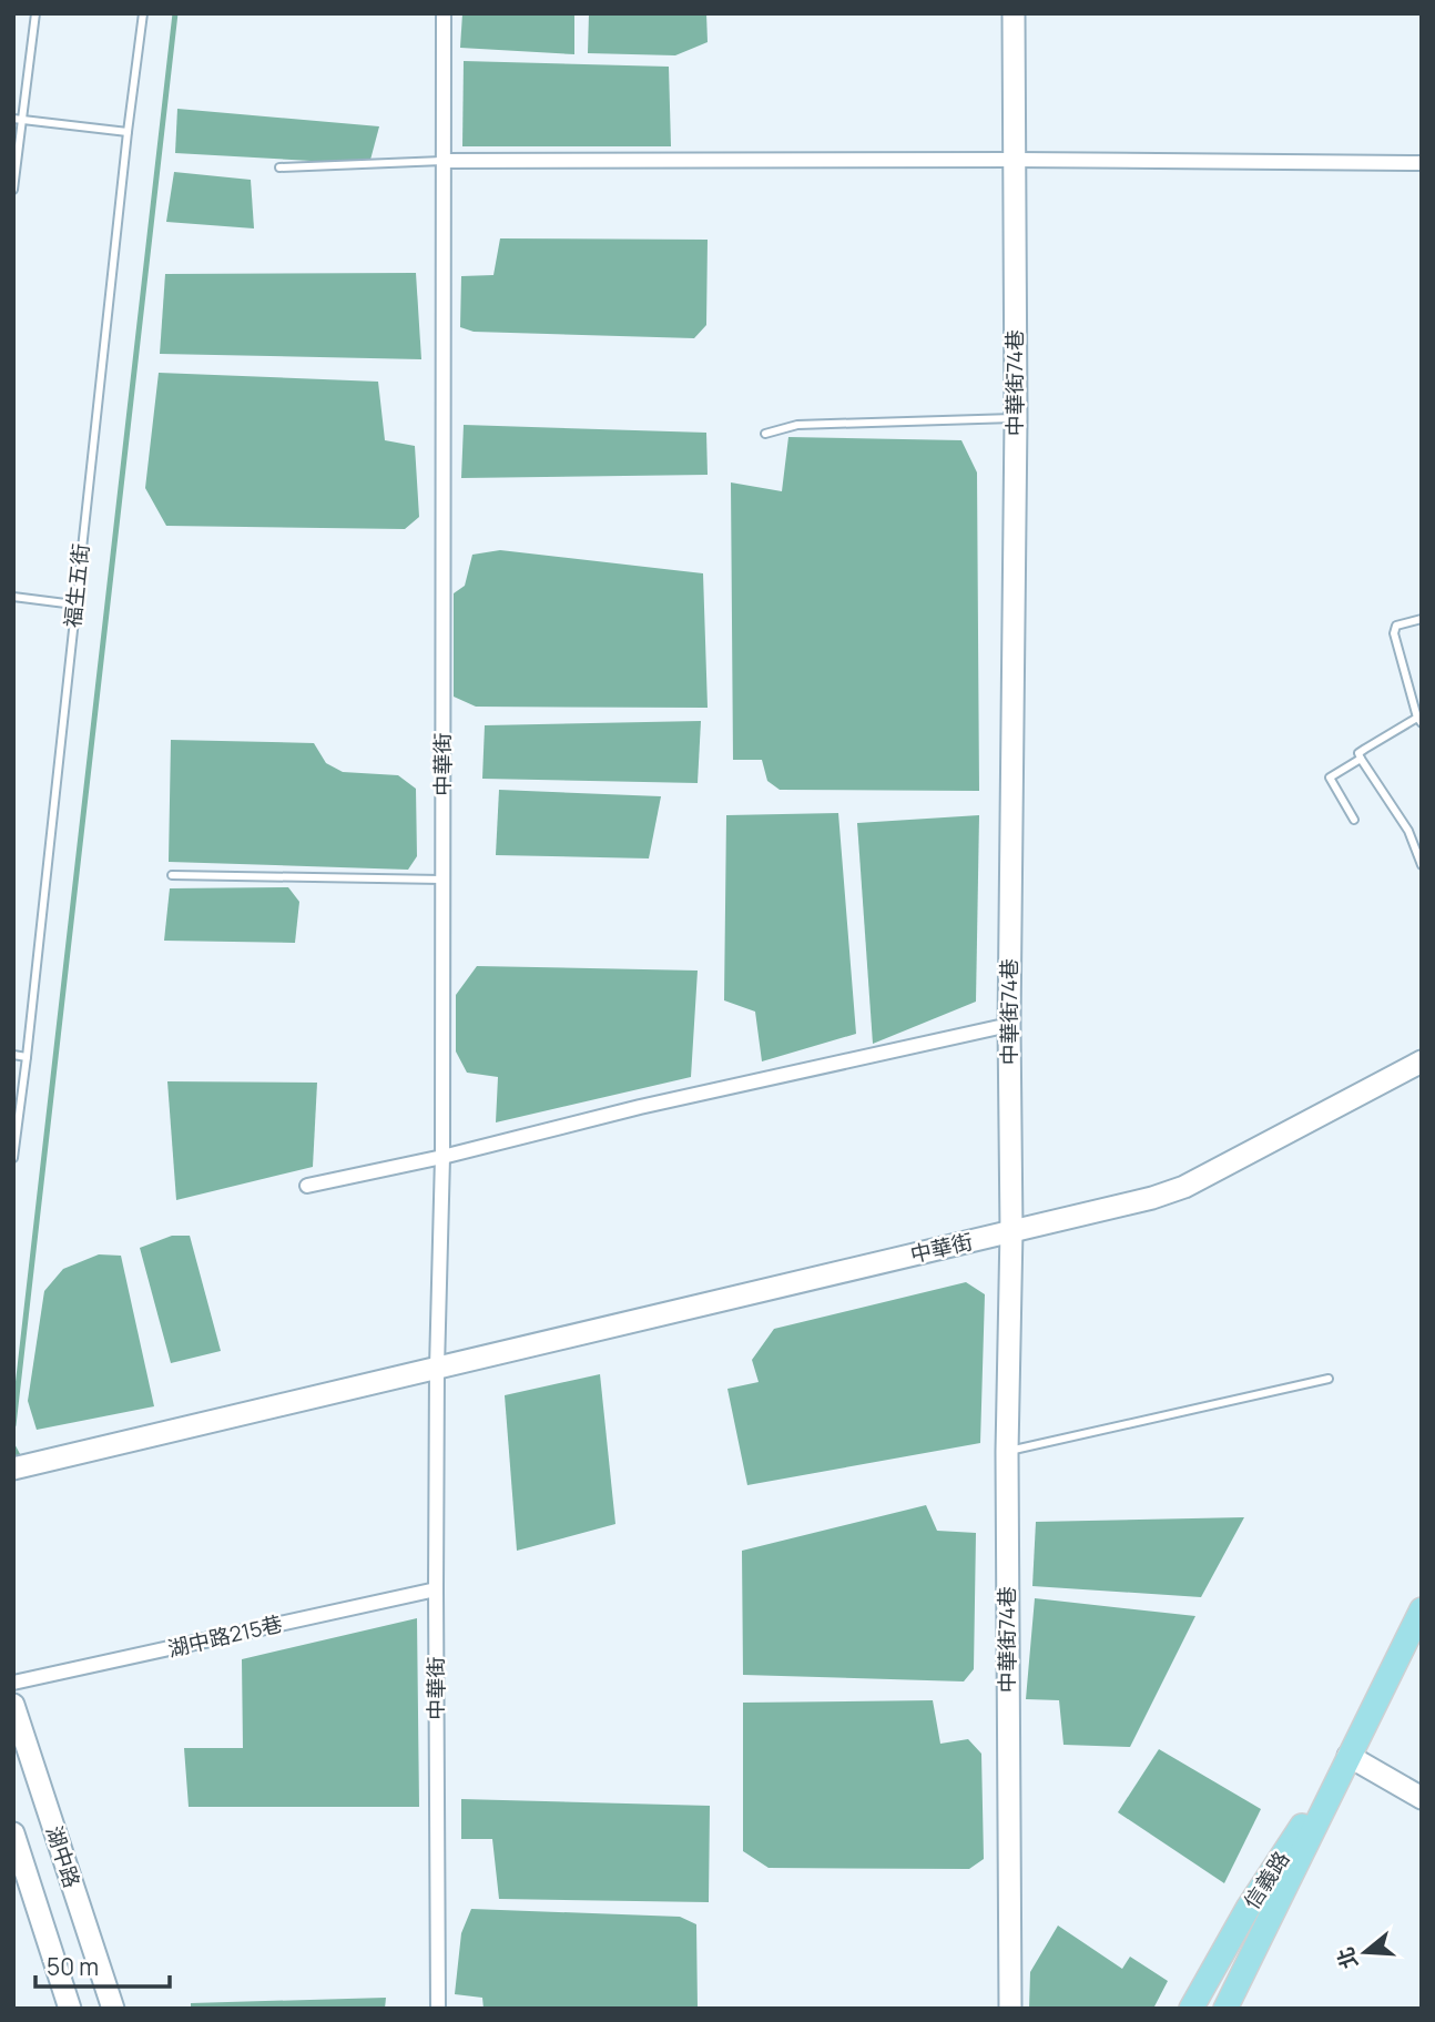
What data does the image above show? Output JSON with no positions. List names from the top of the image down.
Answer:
{
  "streets": {
    "main road": ["信義路"],
    "street": [
      "中華街74巷",
      "中華街",
      "湖中路215巷",
      "湖中路"
    ],
    "lane": ["福生五街"]
  },
  "crossings": [
    ["中華街74巷", "中華街"],
    ["中華街", "湖中路215巷"]
  ],
  "scale_bar": "50 m",
  "north": "left"
}
